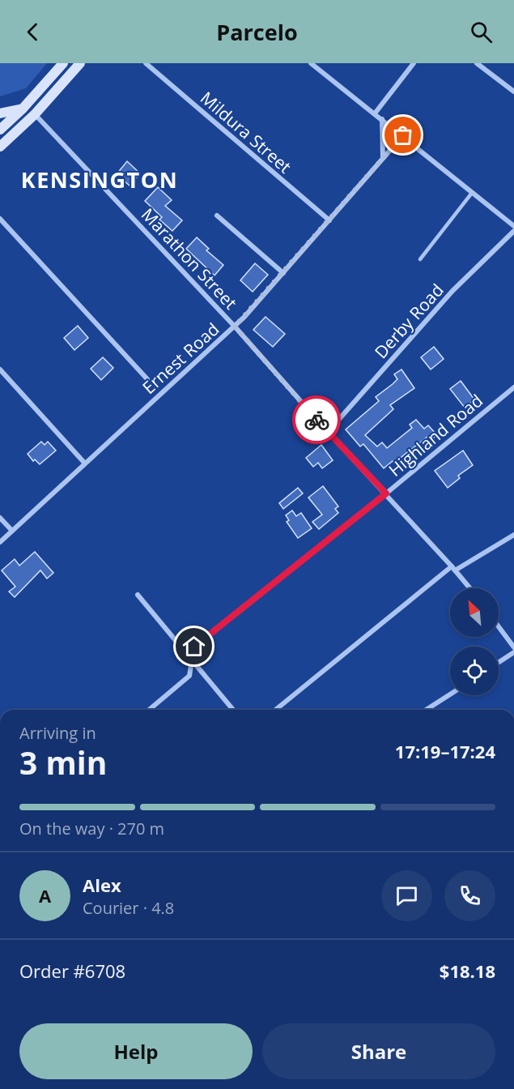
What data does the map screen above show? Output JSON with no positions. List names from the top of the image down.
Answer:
{
  "streets": {
    "street": [
      "Mildura Street",
      "Marathon Street",
      "Derby Road",
      "Ernest Road",
      "Highland Road"
    ]
  },
  "crossings": [
    ["Mildura Street", "Ernest Road"],
    ["Marathon Street", "Derby Road"],
    ["Marathon Street", "Ernest Road"],
    ["Marathon Street", "Highland Road"]
  ],
  "districts": ["KENSINGTON"],
  "north": "top left",
  "page": {
    "header": "Parcelo",
    "heading": ["3 min", "Arriving in", "17:19–17:24"],
    "panel": [
      "Alex",
      "Courier · 4.8",
      "Order #6708",
      "$18.18"
    ],
    "bar": "On the way · 270 m",
    "round": "A",
    "buttons": ["Help", "Share"]
  }
}
